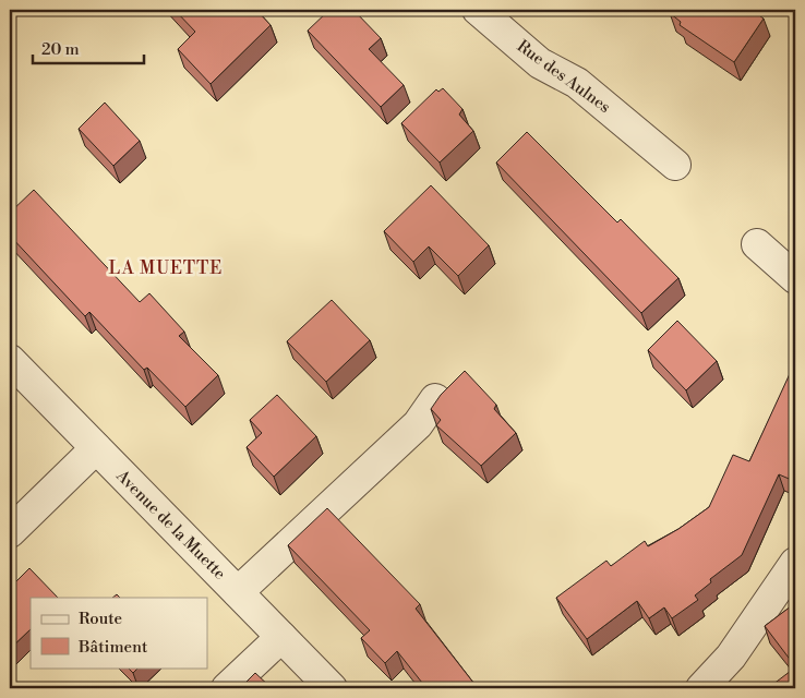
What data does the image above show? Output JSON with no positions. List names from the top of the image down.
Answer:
{
  "streets": {
    "street": ["Rue des Aulnes", "Avenue de la Muette"]
  },
  "districts": ["LA MUETTE"],
  "legend": ["Route", "Bâtiment"],
  "scale_bar": "20 m"
}
